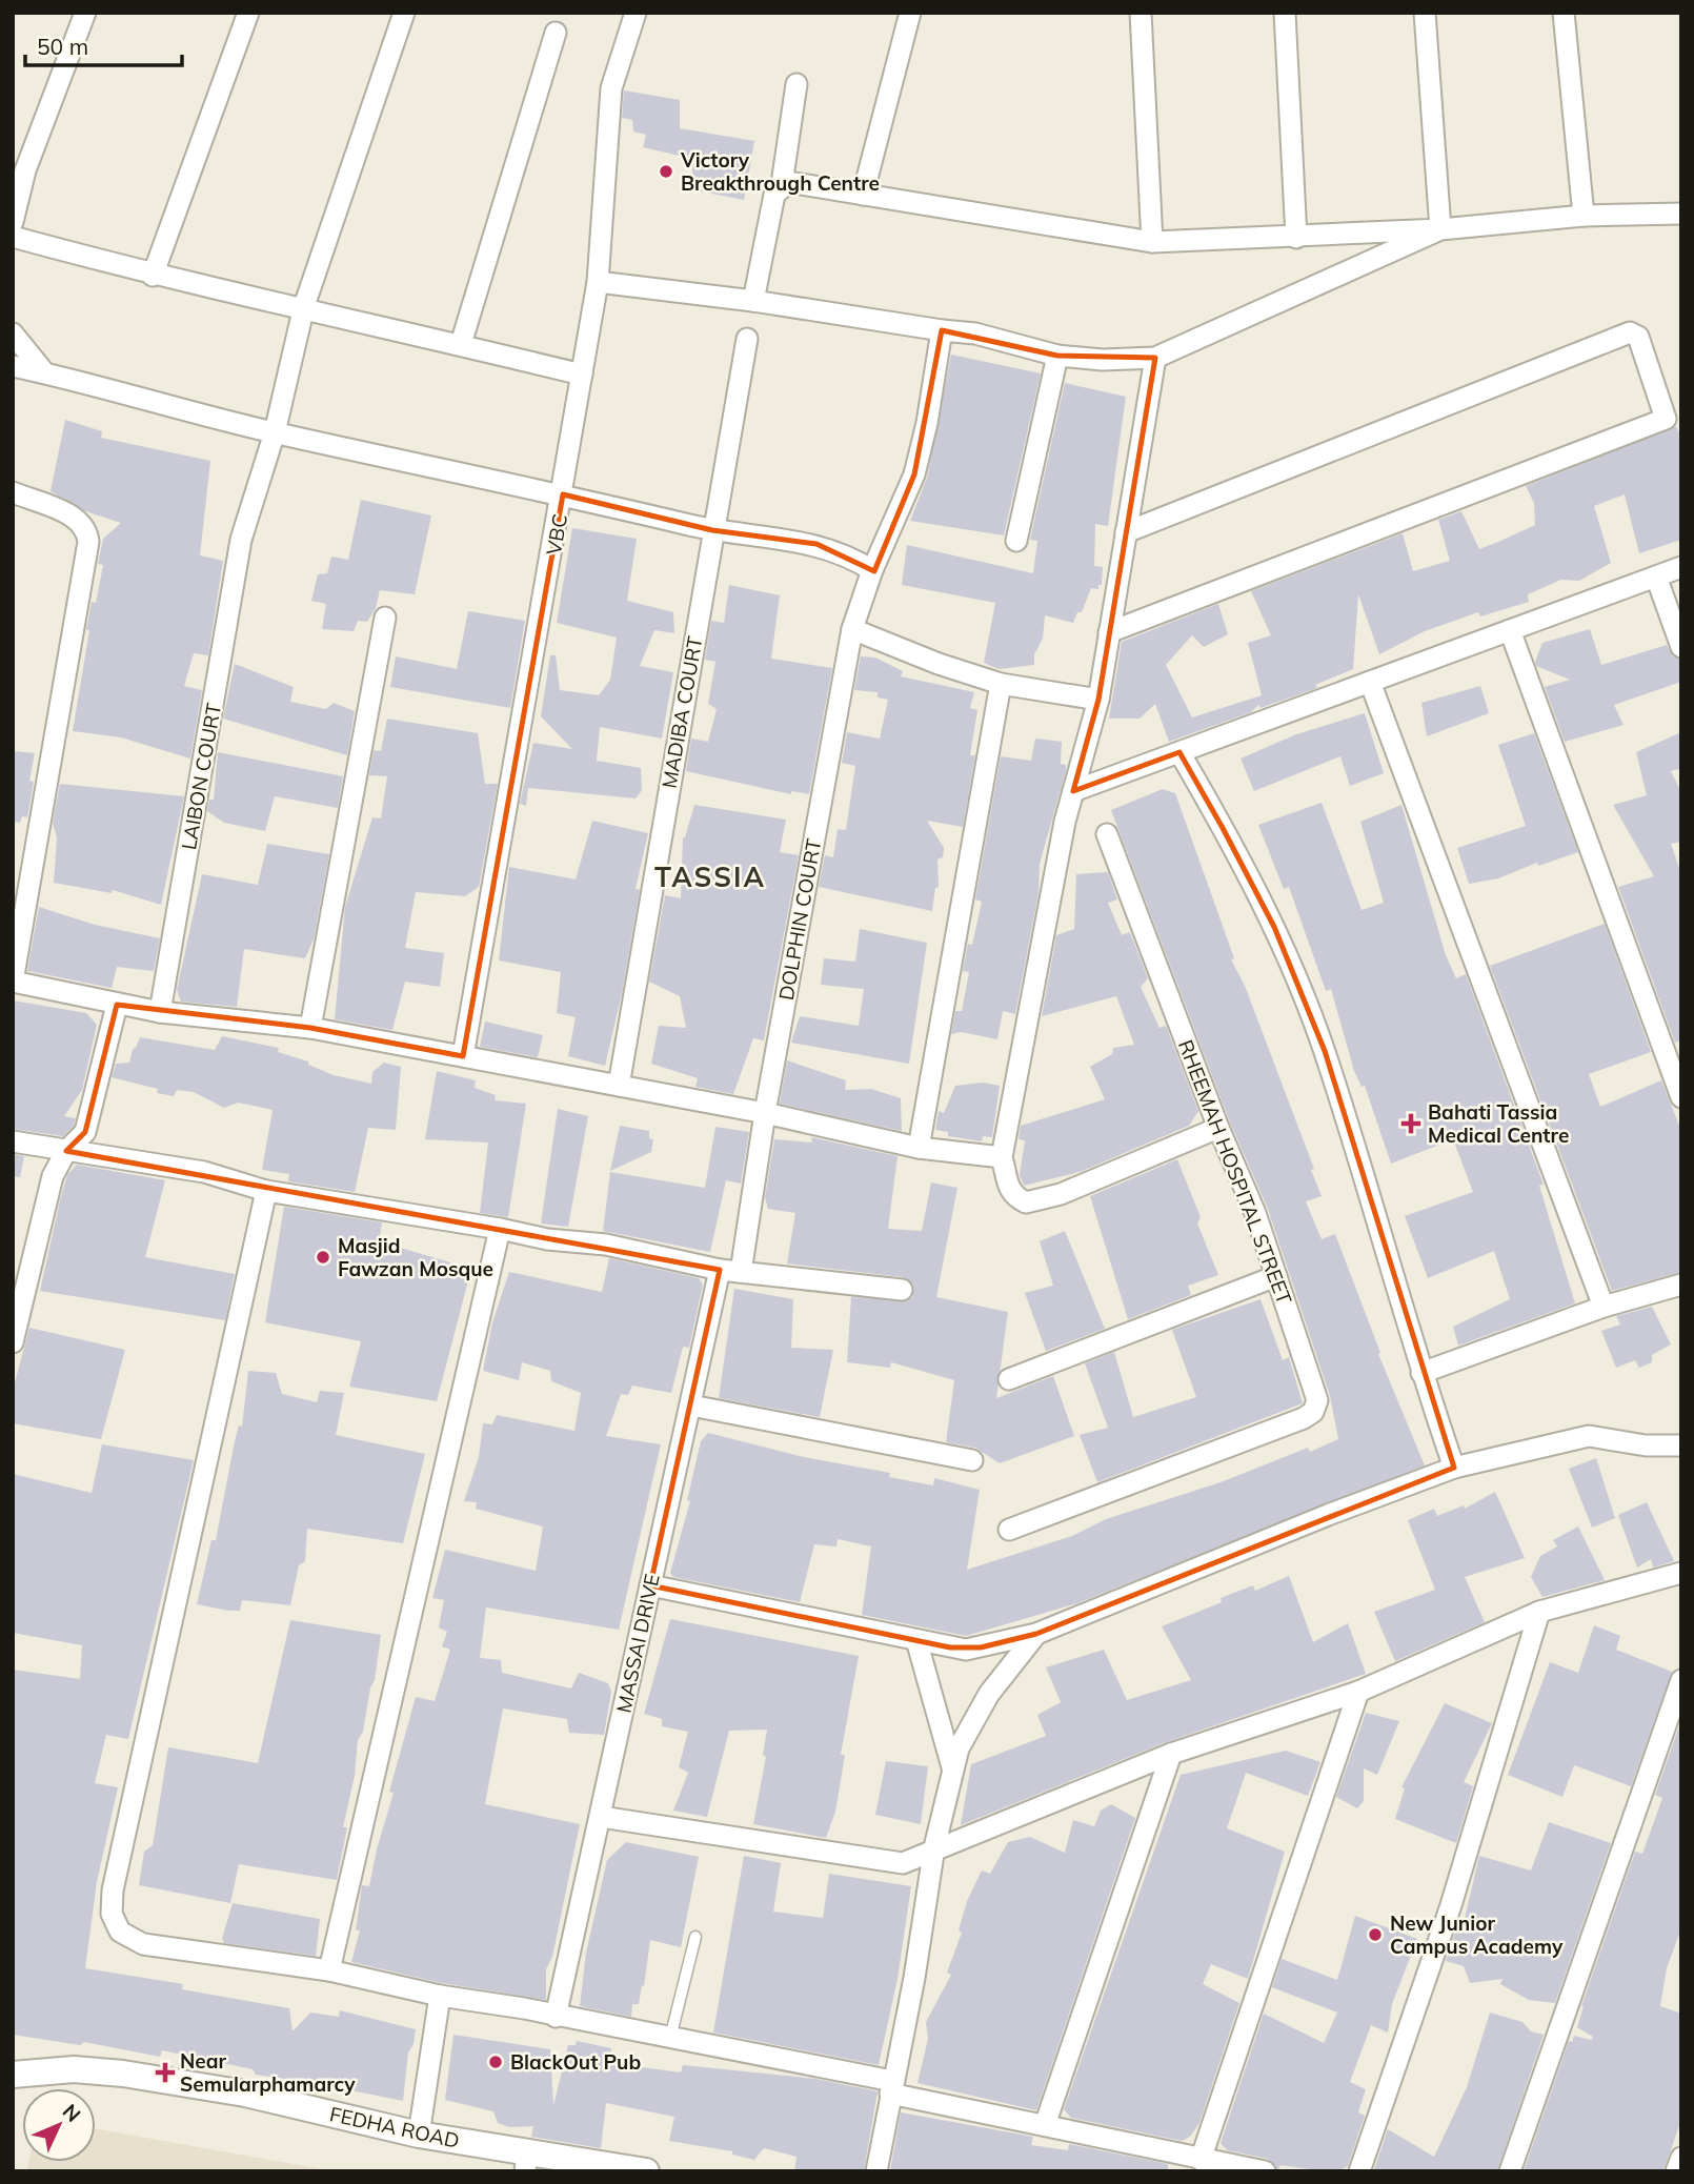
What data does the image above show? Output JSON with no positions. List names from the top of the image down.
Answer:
{
  "streets": {
    "street": [
      "VBC",
      "MADIBA COURT",
      "LAIBON COURT",
      "DOLPHIN COURT",
      "RHEEMAH HOSPITAL STREET",
      "MASSAI DRIVE",
      "FEDHA ROAD"
    ]
  },
  "districts": ["TASSIA"],
  "places": {
    "other": [
      "Victory Breakthrough Centre",
      "Masjid Fawzan Mosque",
      "New Junior Campus Academy",
      "BlackOut Pub"
    ],
    "health": ["Bahati Tassia Medical Centre", "Near Semularphamarcy"]
  },
  "scale_bar": "50 m",
  "north": "top right"
}
